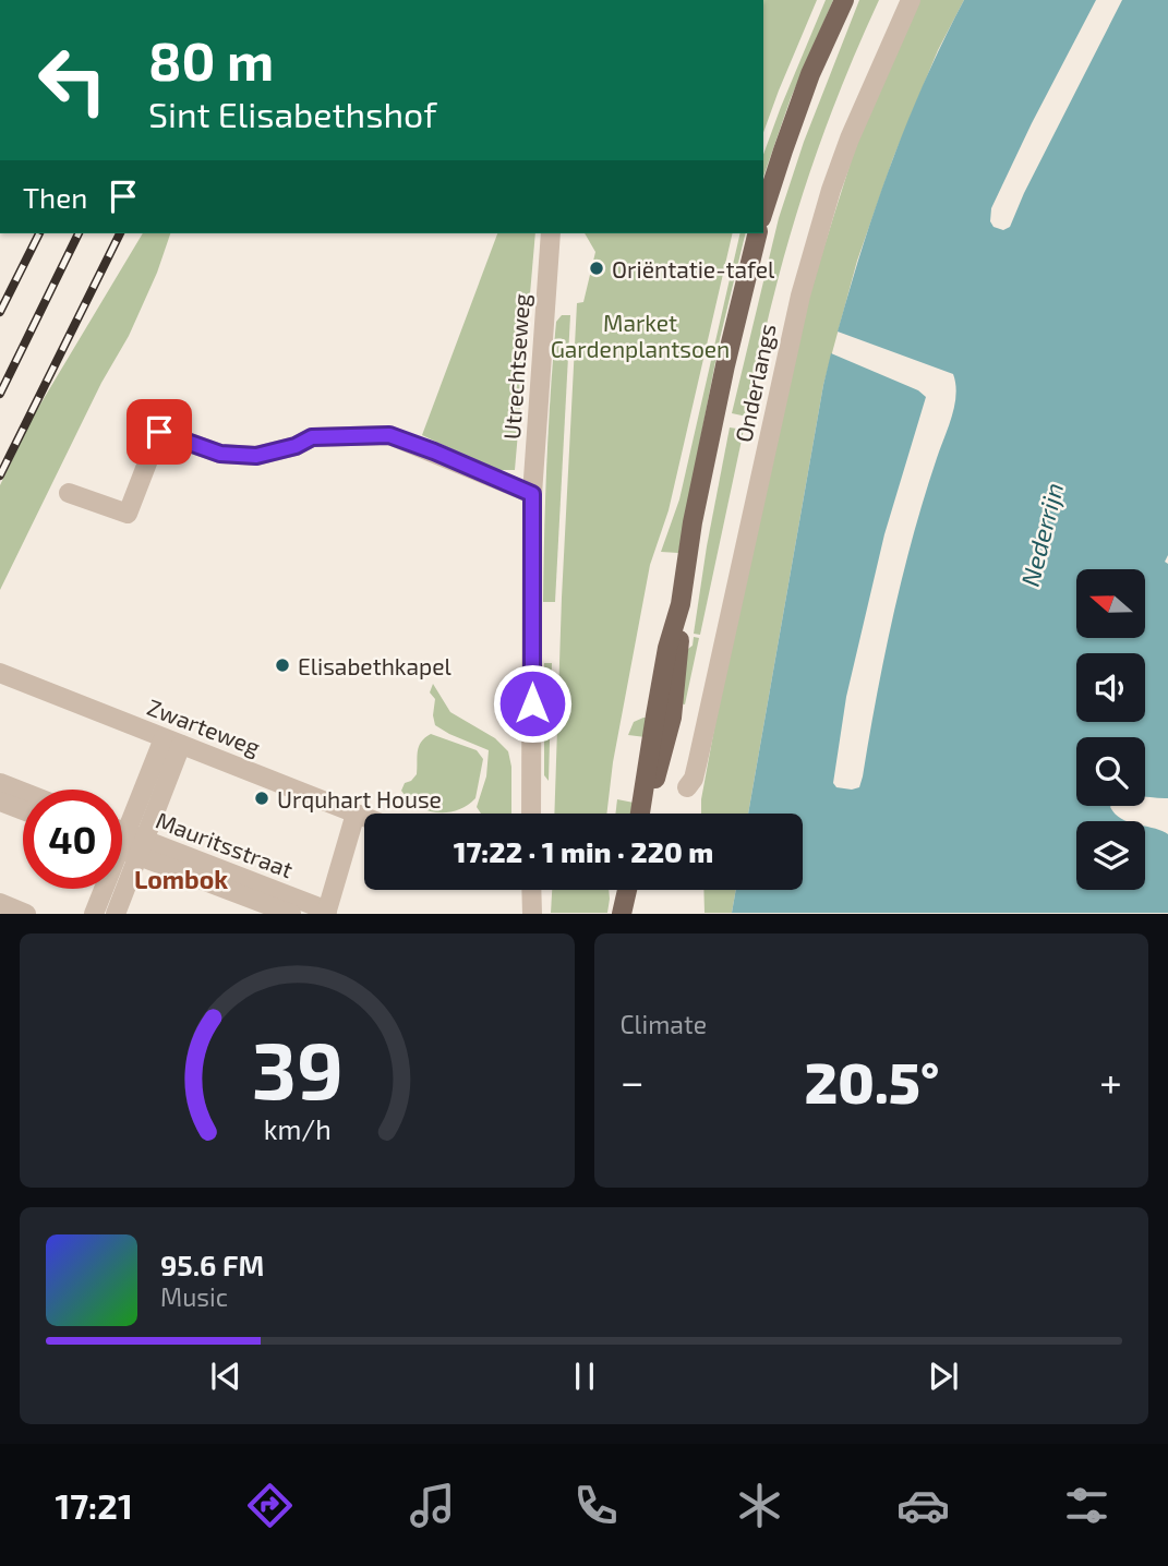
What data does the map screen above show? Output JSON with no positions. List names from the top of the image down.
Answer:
{
  "streets": {
    "main road": ["Onderlangs"],
    "street": ["Utrechtseweg", "Zwarteweg", "Mauritsstraat"]
  },
  "districts": ["Lombok"],
  "water": ["Nederrijn"],
  "parks": ["Market Gardenplantsoen"],
  "places": ["Oriëntatie-tafel", "Elisabethkapel", "Urquhart House"],
  "north": "left",
  "page": {
    "turn": ["80 m", "Sint Elisabethshof"],
    "then": "Then",
    "limit": "40",
    "trip": "17:22 · 1 min · 220 m",
    "tile": "Climate",
    "heat": ["−", "20.5°", "+"],
    "song": ["95.6 FM", "Music"],
    "tabs": "17:21",
    "gauge": ["39", "km/h"]
  }
}
